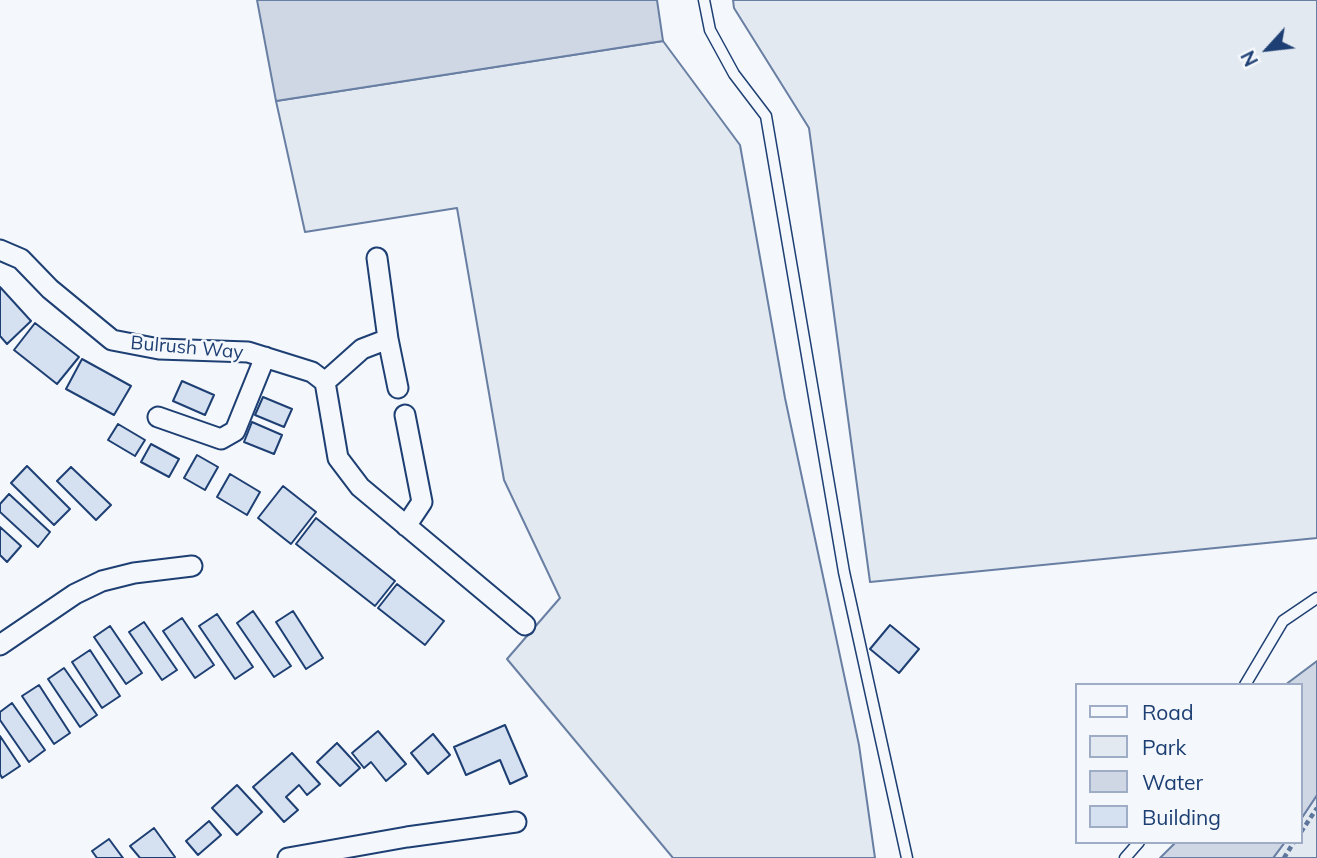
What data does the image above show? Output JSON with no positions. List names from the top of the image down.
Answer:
{
  "streets": {
    "street": ["Bulrush Way"]
  },
  "legend": [
    "Road",
    "Park",
    "Water",
    "Building"
  ],
  "north": "bottom left"
}
